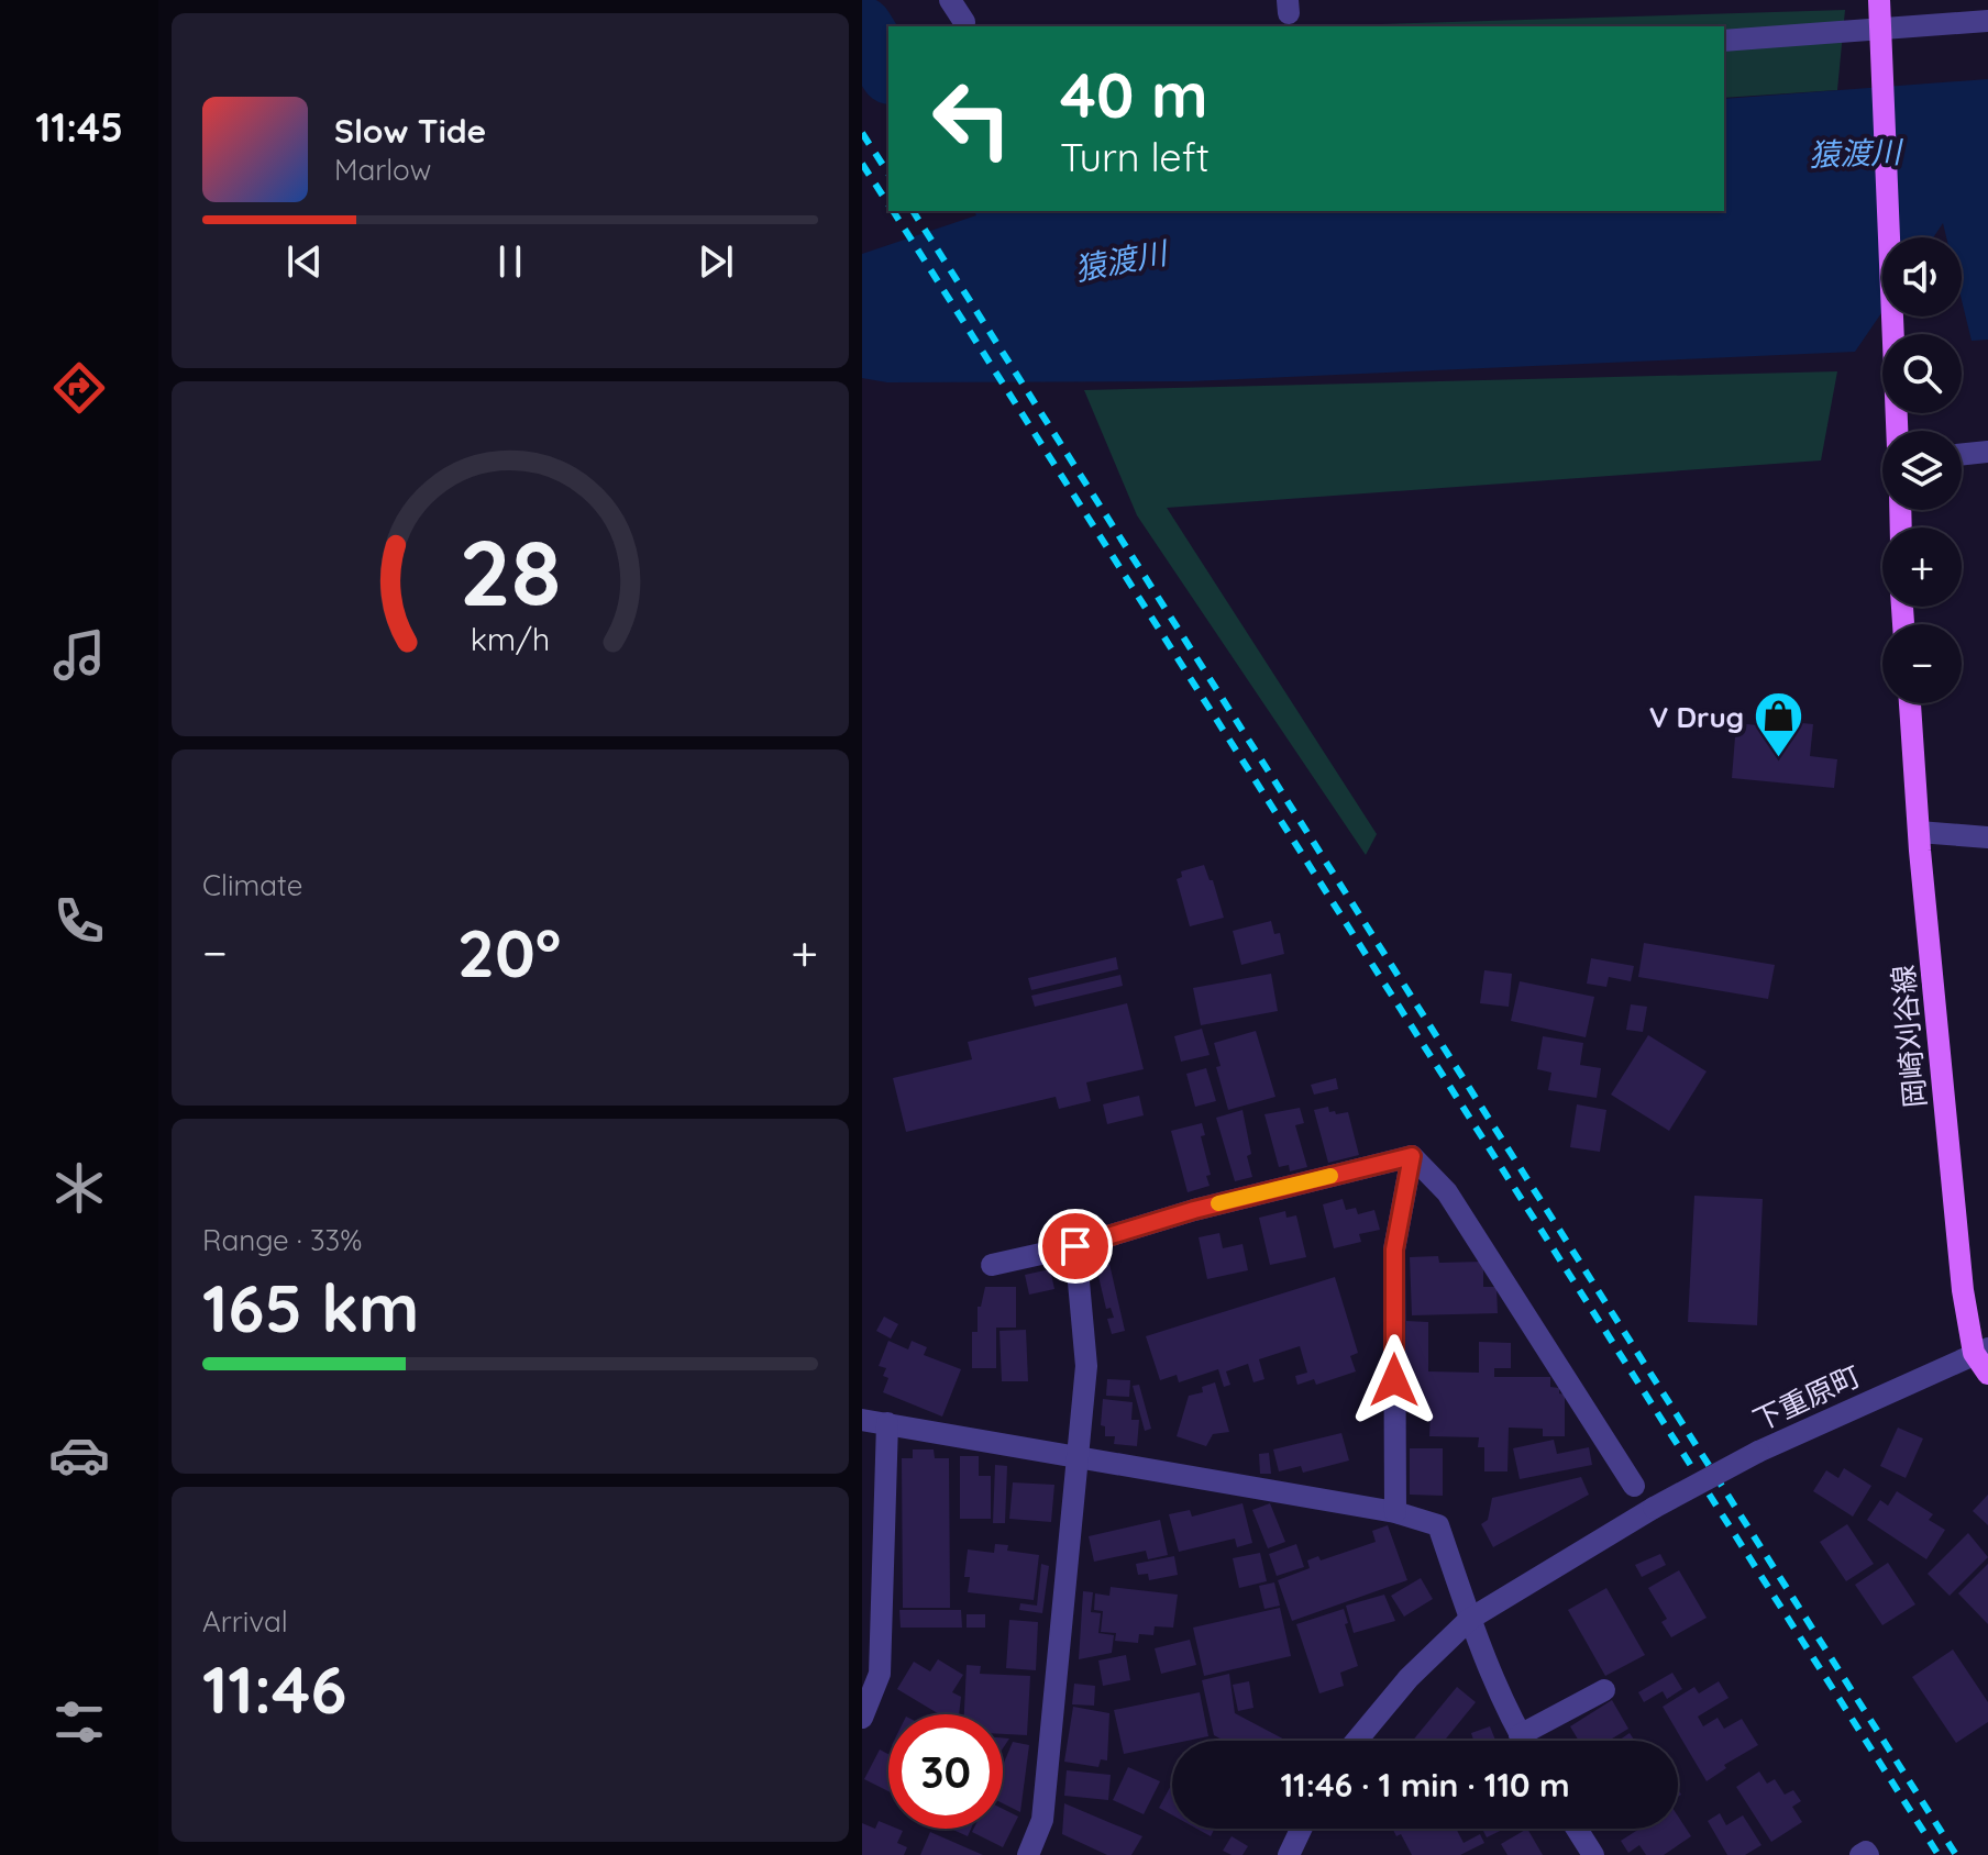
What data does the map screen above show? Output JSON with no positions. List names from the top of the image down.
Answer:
{
  "streets": {
    "main road": ["岡崎刈谷線"],
    "street": ["下重原町"]
  },
  "crossings": [
    ["岡崎刈谷線", "下重原町"]
  ],
  "water": ["猿渡川"],
  "places": {
    "shop": ["V Drug"]
  },
  "page": {
    "tabs": "11:45",
    "turn": ["40 m", "Turn left"],
    "song": ["Slow Tide", "Marlow"],
    "map_buttons": ["+", "−"],
    "tile": [
      "Climate",
      ["Range · 33%", "165 km"],
      ["Arrival", "11:46"]
    ],
    "heat": ["−", "20°", "+"],
    "limit": "30",
    "trip": "11:46 · 1 min · 110 m",
    "gauge": ["28", "km/h"]
  }
}
